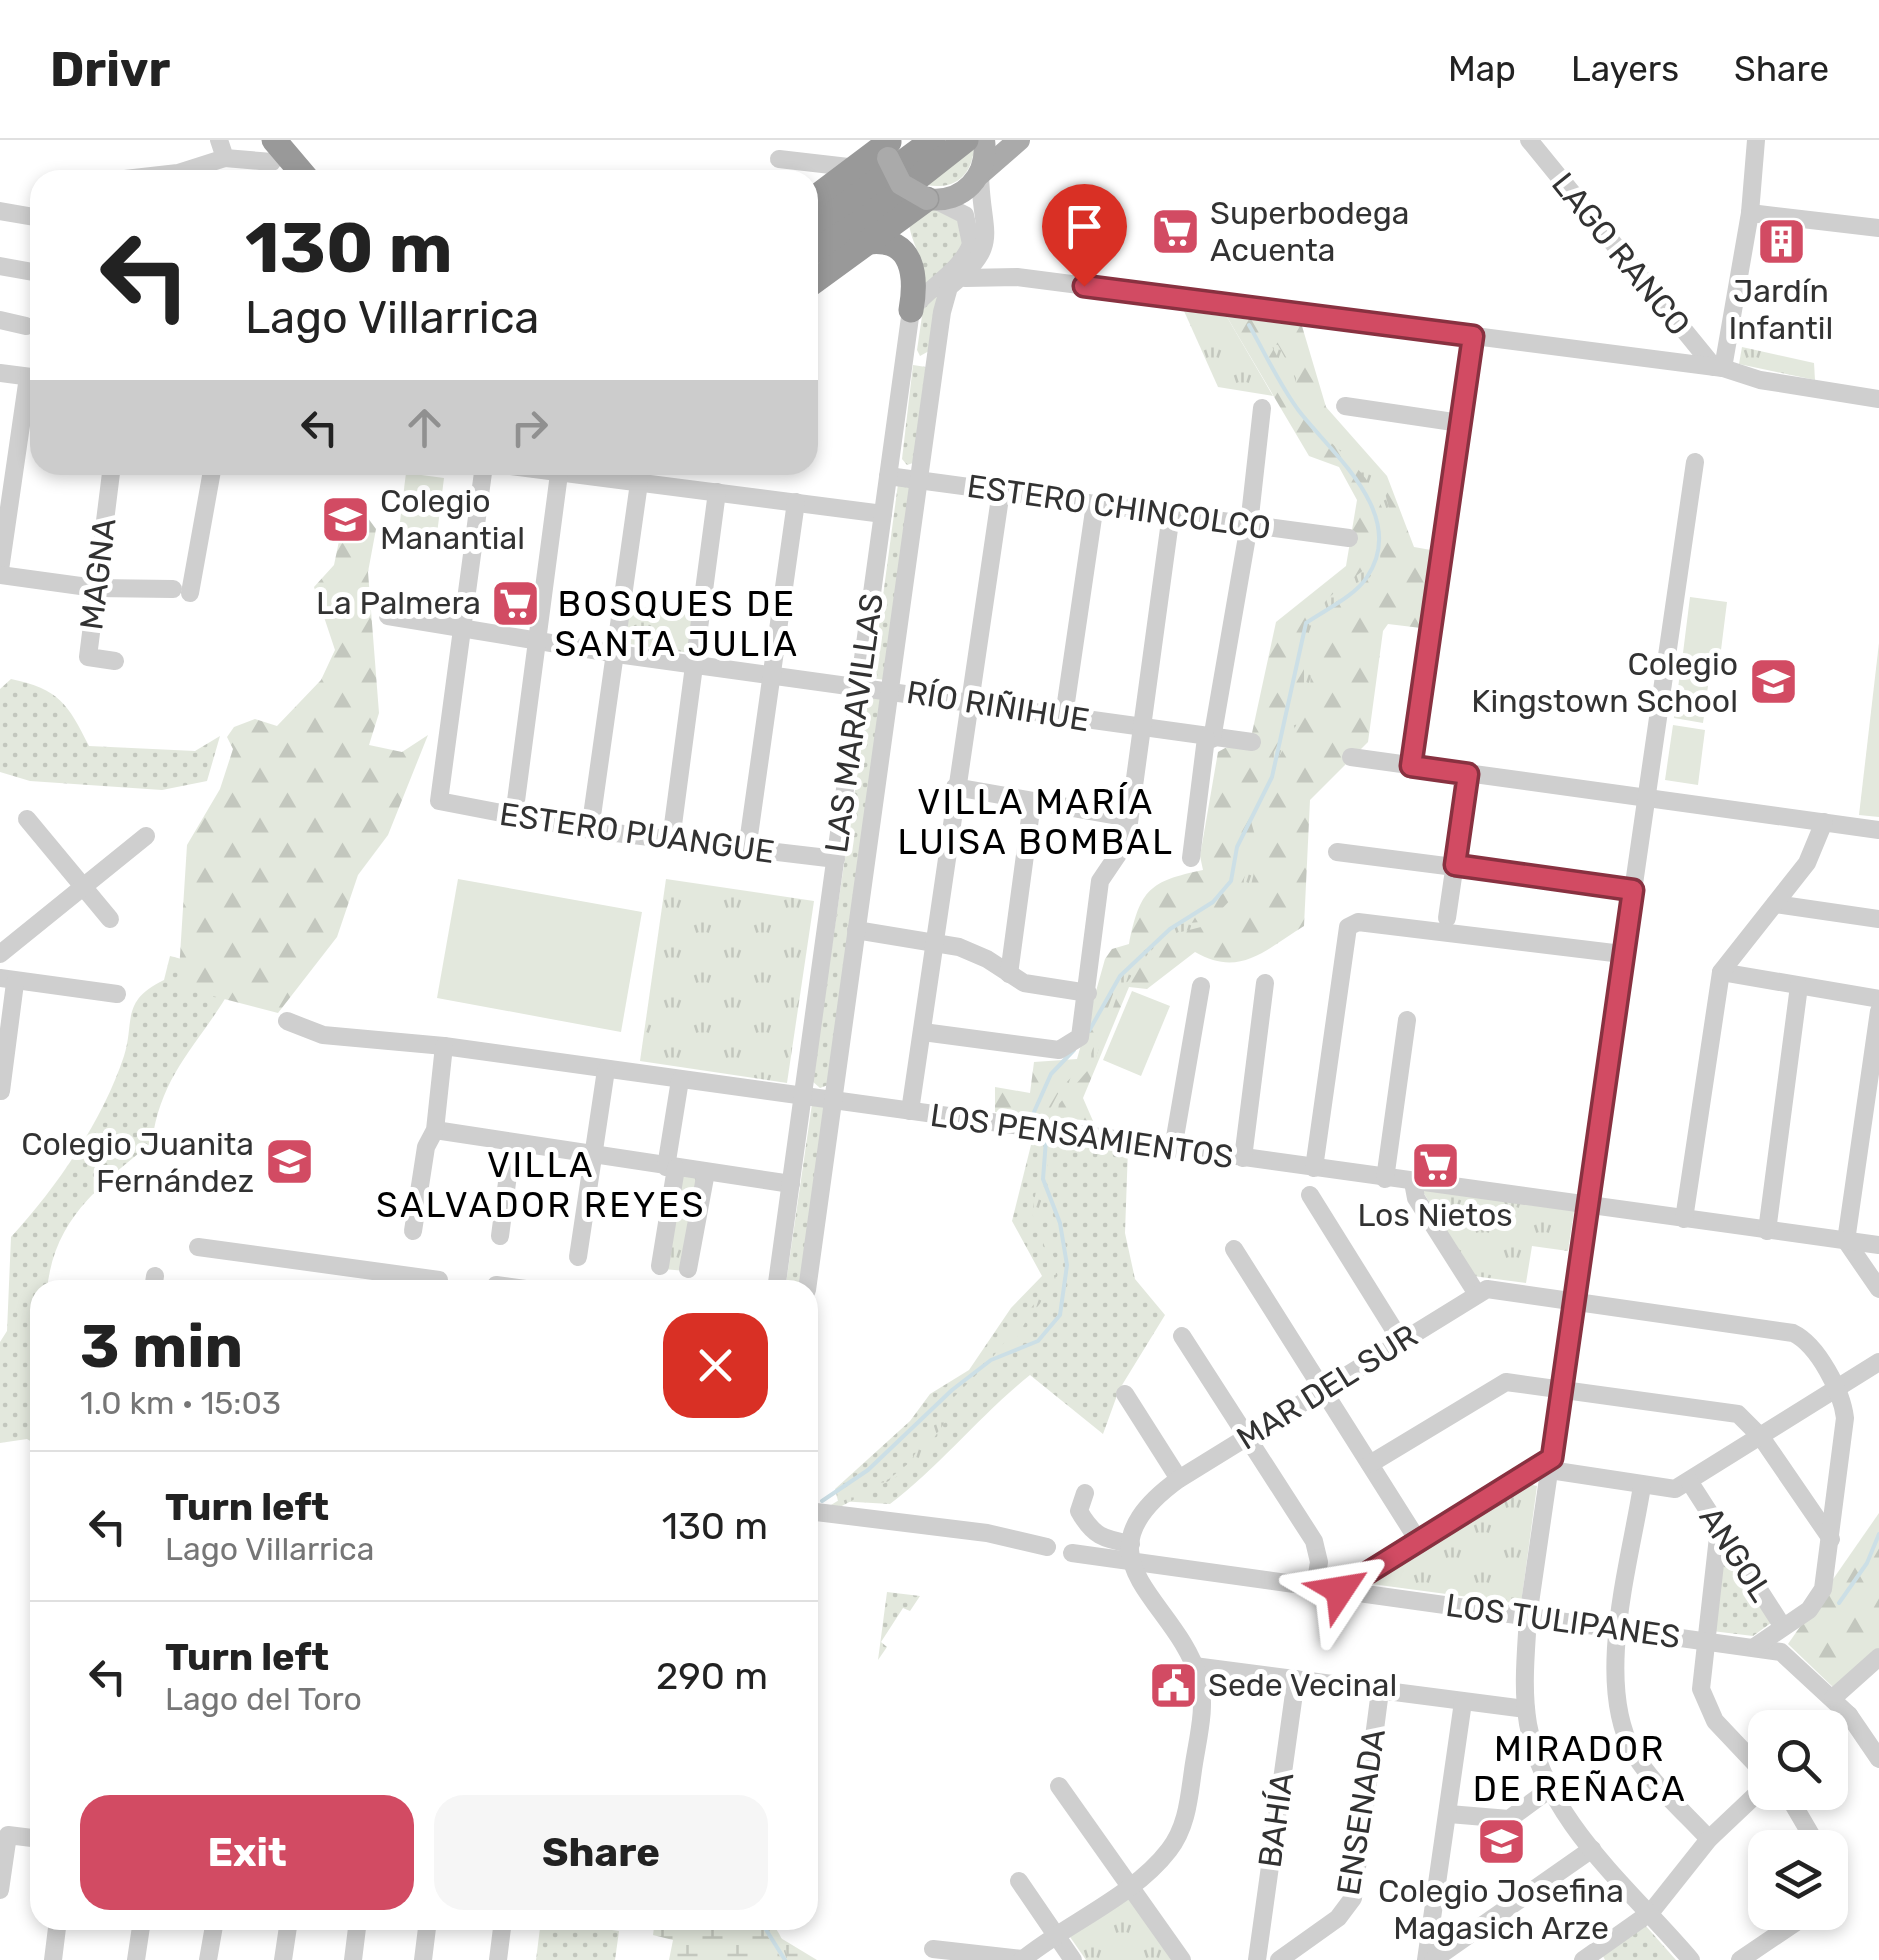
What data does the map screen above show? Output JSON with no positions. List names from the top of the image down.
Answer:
{
  "streets": {
    "street": [
      "LAGO RANCO",
      "ESTERO CHINCOLCO",
      "MAGNA",
      "RÍO RIÑIHUE",
      "LAS MARAVILLAS",
      "ESTERO PUANGUE",
      "LOS PENSAMIENTOS",
      "MAR DEL SUR",
      "ANGOL",
      "LOS TULIPANES",
      "ENSENADA",
      "BAHÍA"
    ]
  },
  "crossings": [
    ["ESTERO CHINCOLCO", "LAS MARAVILLAS"],
    ["RÍO RIÑIHUE", "LAS MARAVILLAS"],
    ["RÍO RIÑIHUE", "ESTERO PUANGUE"],
    ["LAS MARAVILLAS", "ESTERO PUANGUE"],
    ["LAS MARAVILLAS", "LOS PENSAMIENTOS"],
    ["ANGOL", "LOS TULIPANES"]
  ],
  "districts": [
    "BOSQUES DE SANTA JULIA",
    "VILLA MARÍA LUISA BOMBAL",
    "VILLA SALVADOR REYES",
    "MIRADOR DE REÑACA"
  ],
  "places": {
    "supermarket": ["Superbodega Acuenta", "La Palmera", "Los Nietos"],
    "building": ["Jardín Infantil"],
    "school or university": [
      "Colegio Manantial",
      "Colegio Kingstown School",
      "Colegio Juanita Fernández",
      "Colegio Josefina Magasich Arze"
    ],
    "public building": ["Sede Vecinal"]
  },
  "page": {
    "header": "Drivr",
    "nav": ["Map", "Layers", "Share"],
    "turn": ["130 m", "Lago Villarrica"],
    "heading": ["3 min", "1.0 km · 15:03"],
    "list": [
      {
        "name": "Turn left",
        "note": "Lago Villarrica",
        "value": "130 m"
      },
      {
        "name": "Turn left",
        "note": "Lago del Toro",
        "value": "290 m"
      }
    ],
    "buttons": ["Exit", "Share"]
  }
}
